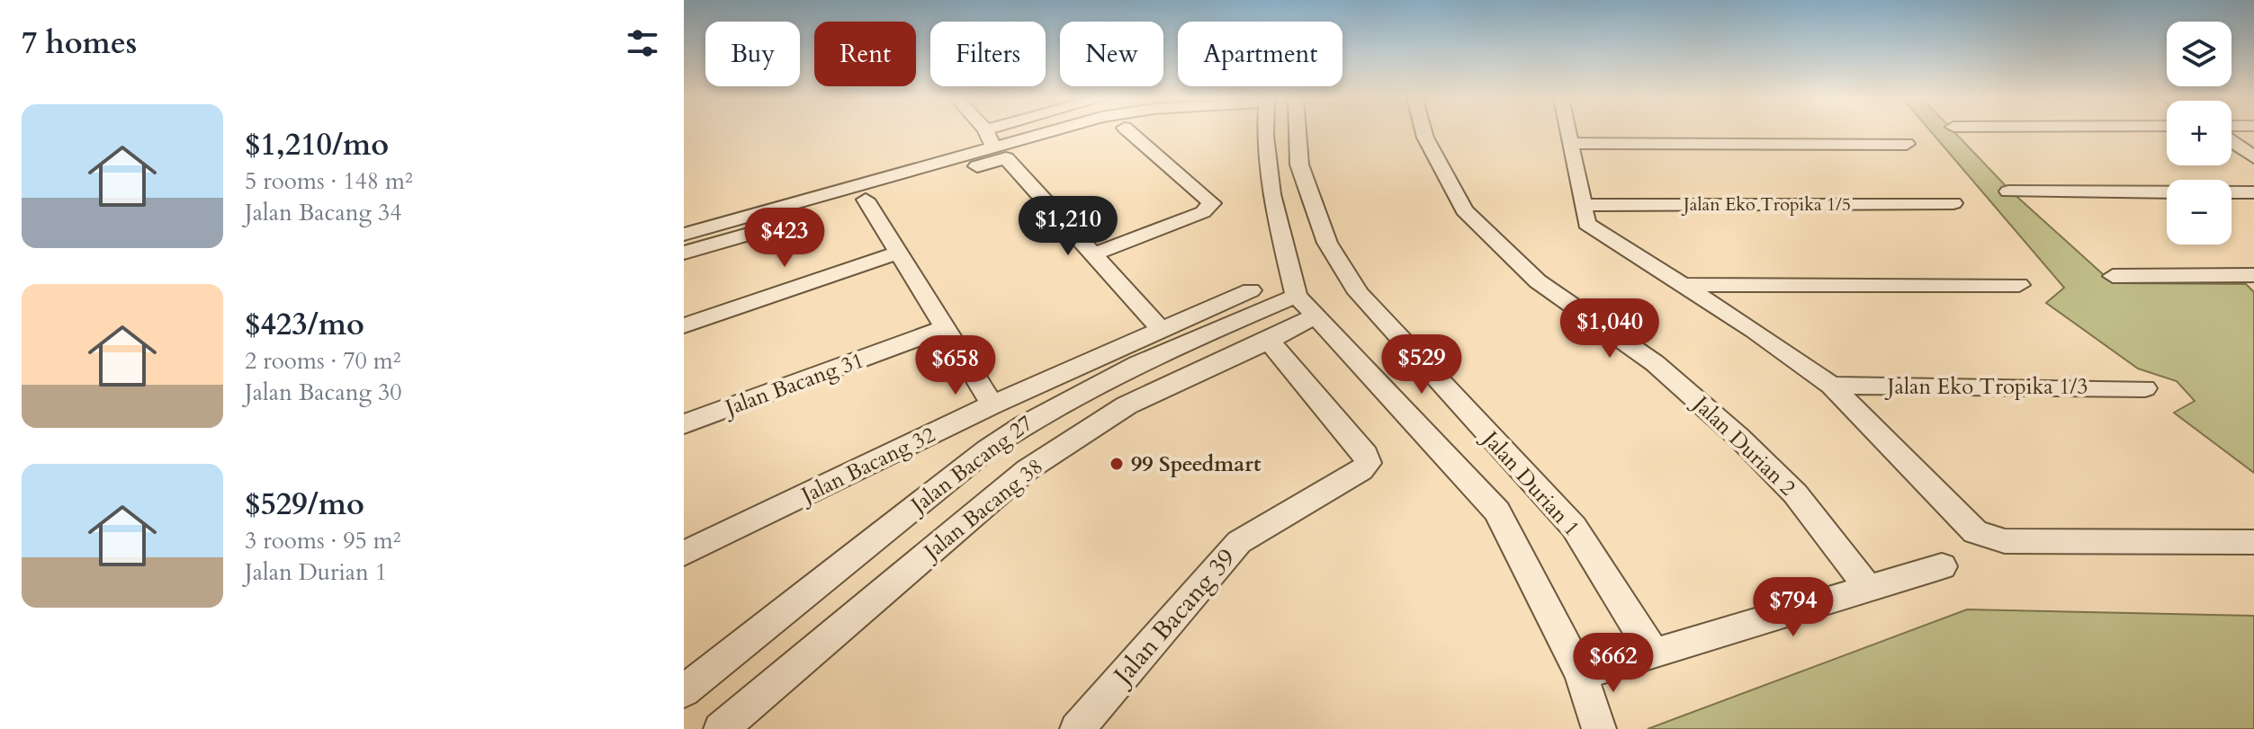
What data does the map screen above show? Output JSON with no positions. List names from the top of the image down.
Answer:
{
  "streets": {
    "street": [
      "Jalan Eko Tropika 1/5",
      "Jalan Bacang 31",
      "Jalan Eko Tropika 1/3",
      "Jalan Durian 2",
      "Jalan Bacang 27",
      "Jalan Bacang 32",
      "Jalan Durian 1",
      "Jalan Bacang 38",
      "Jalan Bacang 39"
    ]
  },
  "crossings": [
    ["Jalan Bacang 27", "Jalan Bacang 38"],
    ["Jalan Bacang 38", "Jalan Bacang 39"]
  ],
  "places": ["99 Speedmart"],
  "page": {
    "heading": "7 homes",
    "map_buttons": ["+", "−"],
    "chip": [
      "Buy",
      "Rent",
      "Filters",
      "New",
      "Apartment"
    ],
    "list": [
      {
        "name": "$1,210/mo",
        "note": "5 rooms · 148 m² · Jalan Bacang 34"
      },
      {
        "name": "$423/mo",
        "note": "2 rooms · 70 m² · Jalan Bacang 30"
      },
      {
        "name": "$529/mo",
        "note": "3 rooms · 95 m² · Jalan Durian 1"
      }
    ],
    "price": [
      "$1,210",
      "$423",
      "$1,040",
      "$529",
      "$658",
      "$794",
      "$662"
    ]
  }
}
